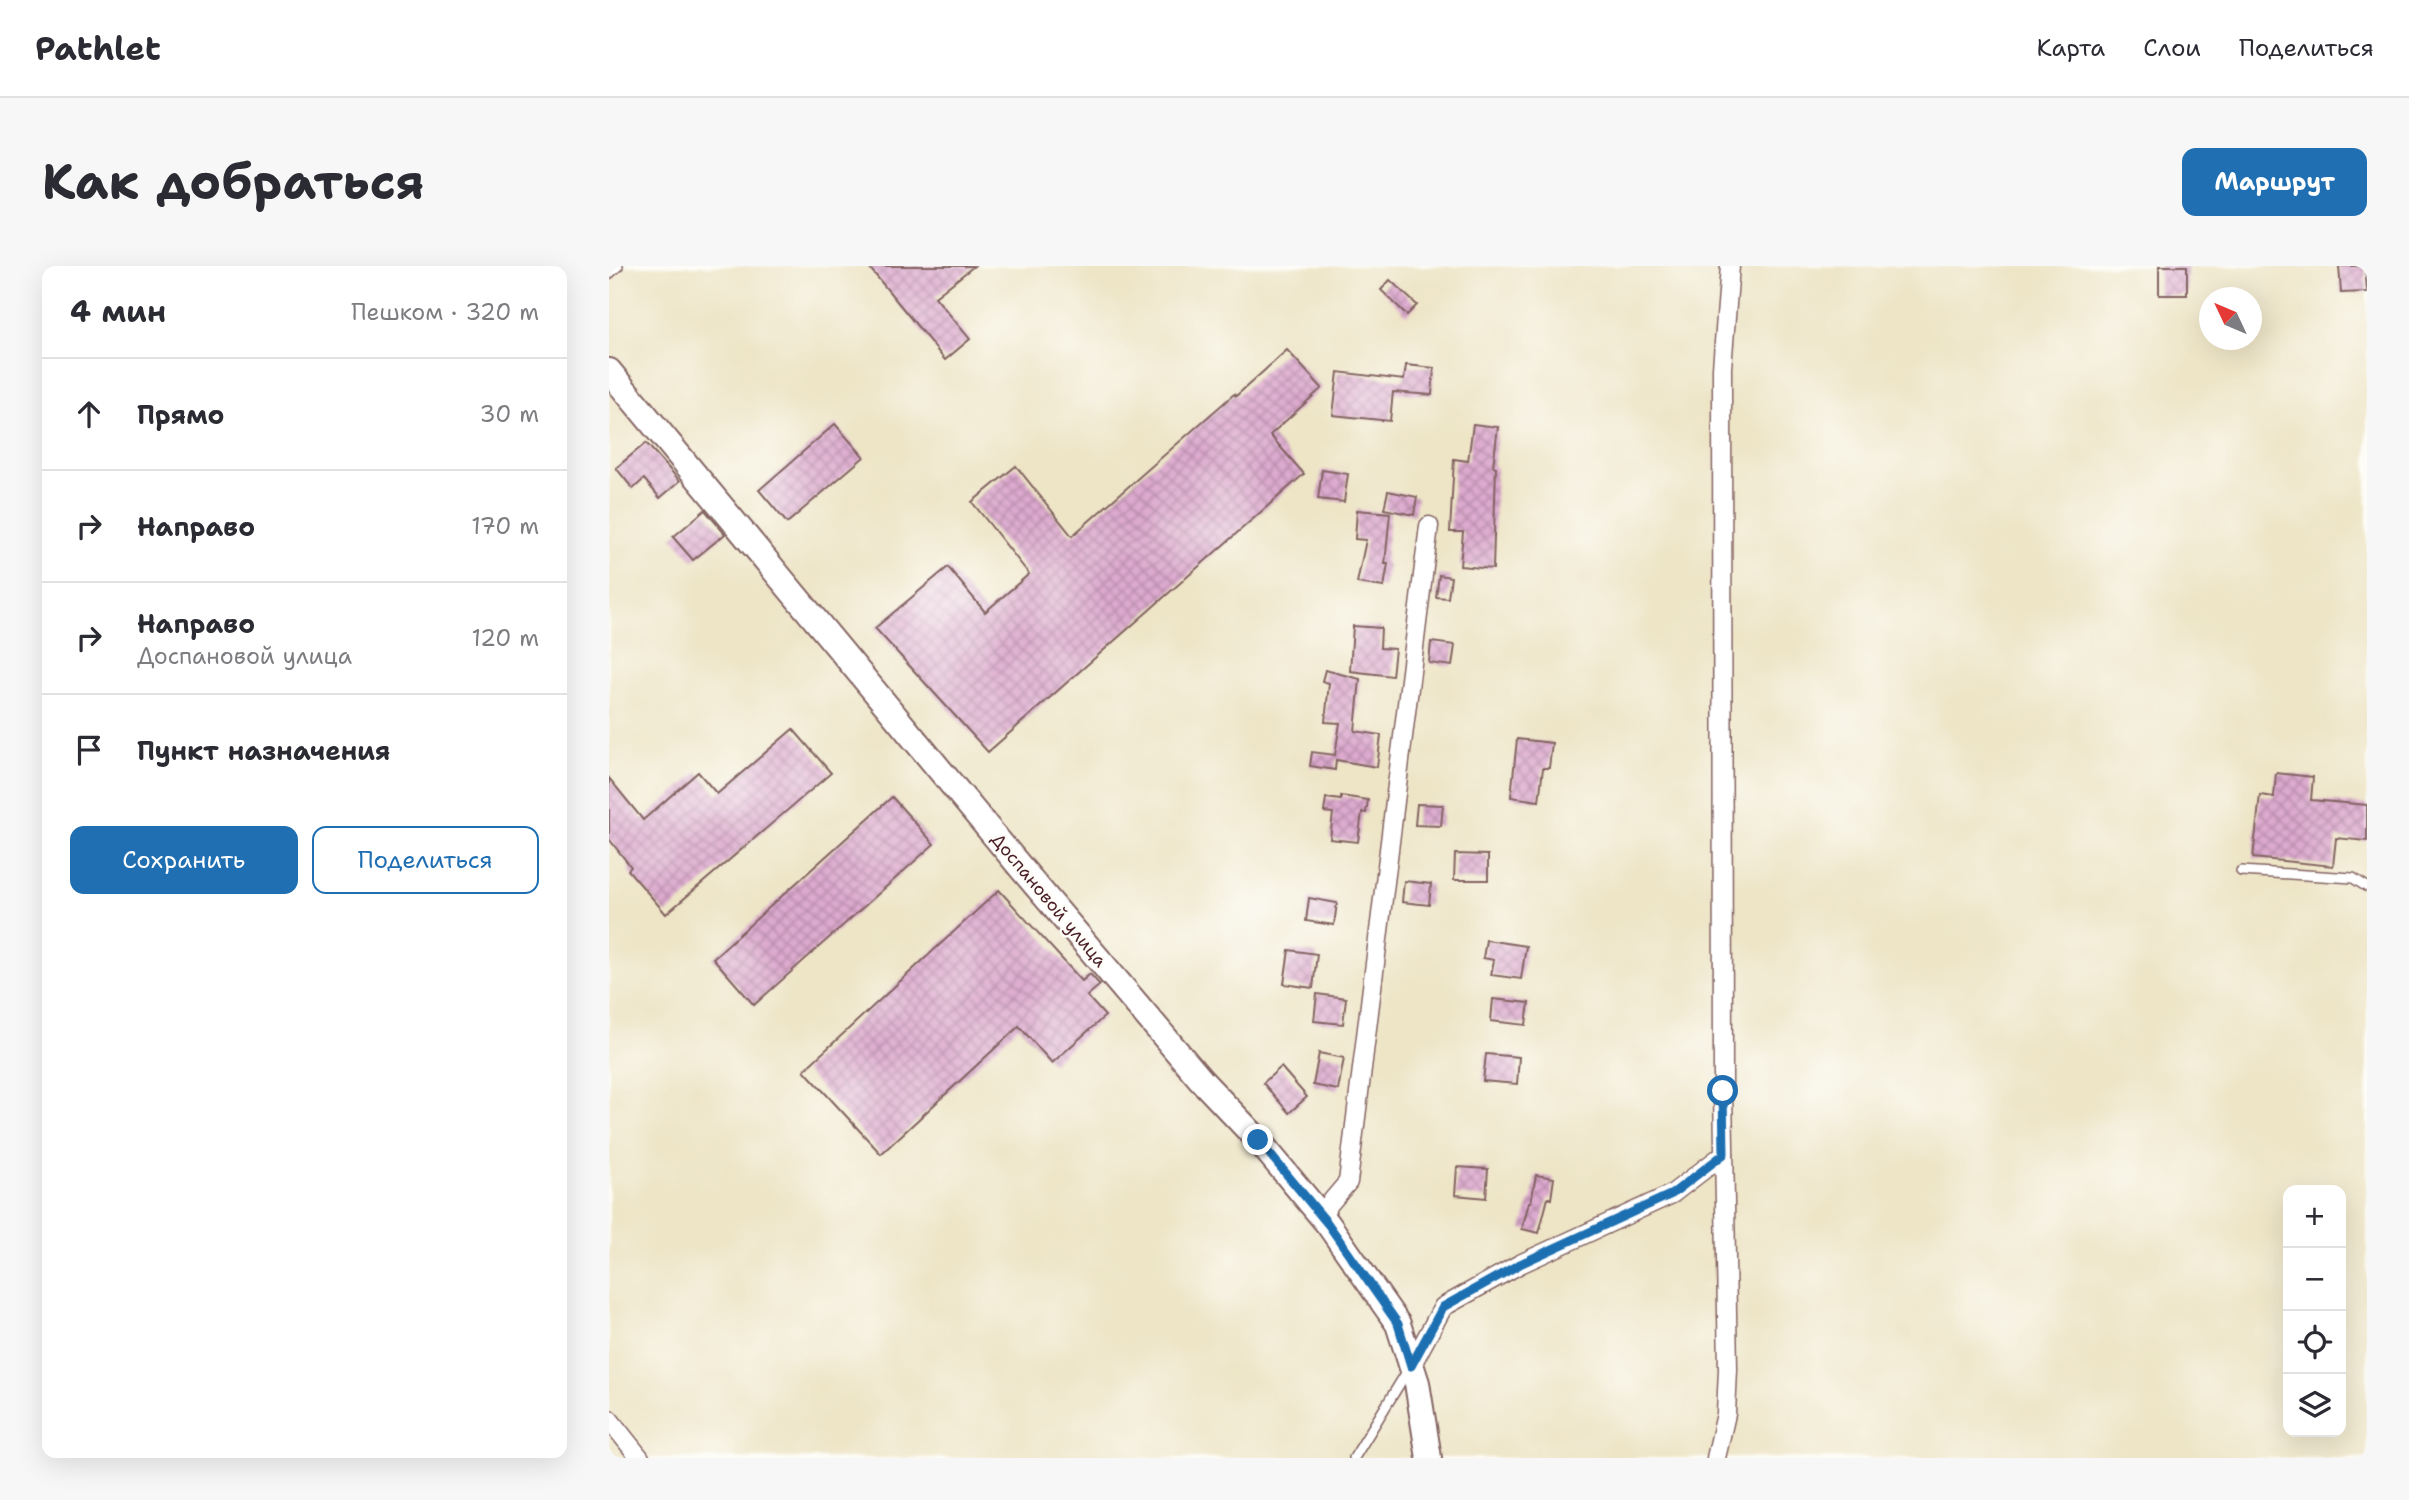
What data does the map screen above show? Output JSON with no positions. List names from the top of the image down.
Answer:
{
  "streets": {
    "street": ["Доспановой улица"]
  },
  "north": "top left",
  "page": {
    "header": "Pathlet",
    "nav": ["Карта", "Слои", "Поделиться"],
    "buttons": [
      "Маршрут",
      ["Сохранить", "Поделиться"]
    ],
    "title": "Как добраться",
    "heading": ["4 мин", "Пешком · 320 m"],
    "list": [
      ["Прямо", "30 m"],
      ["Направо", "170 m"],
      ["Направо", "Доспановой улица", "120 m"],
      "Пункт назначения"
    ],
    "map_buttons": ["+", "−"]
  }
}
